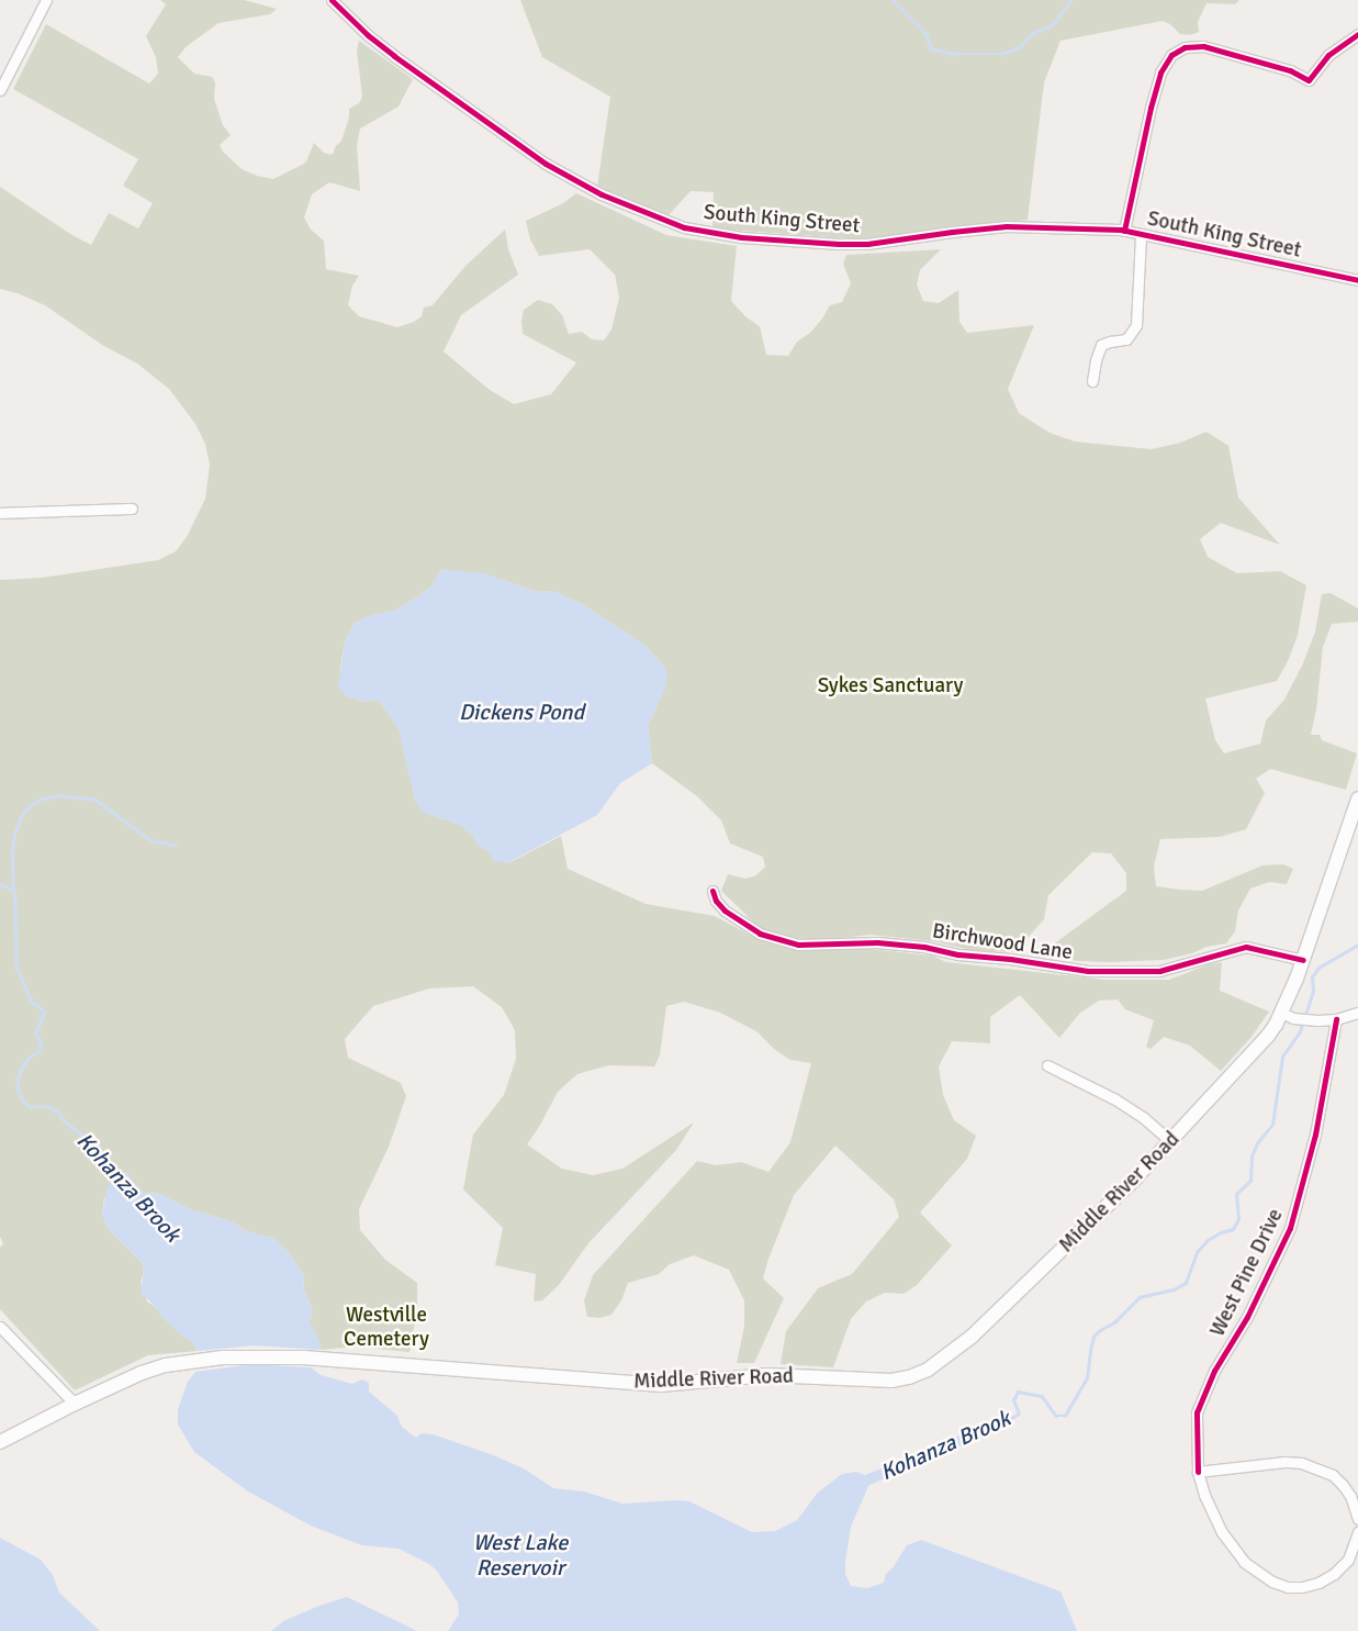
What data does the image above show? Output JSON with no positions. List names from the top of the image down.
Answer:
{
  "streets": {
    "main road": ["Middle River Road"],
    "street": ["South King Street", "Birchwood Lane", "West Pine Drive"]
  },
  "crossings": [
    ["Birchwood Lane", "Middle River Road"]
  ],
  "water": ["Dickens Pond", "Kohanza Brook", "West Lake Reservoir"],
  "parks": ["Sykes Sanctuary", "Westville Cemetery"]
}
